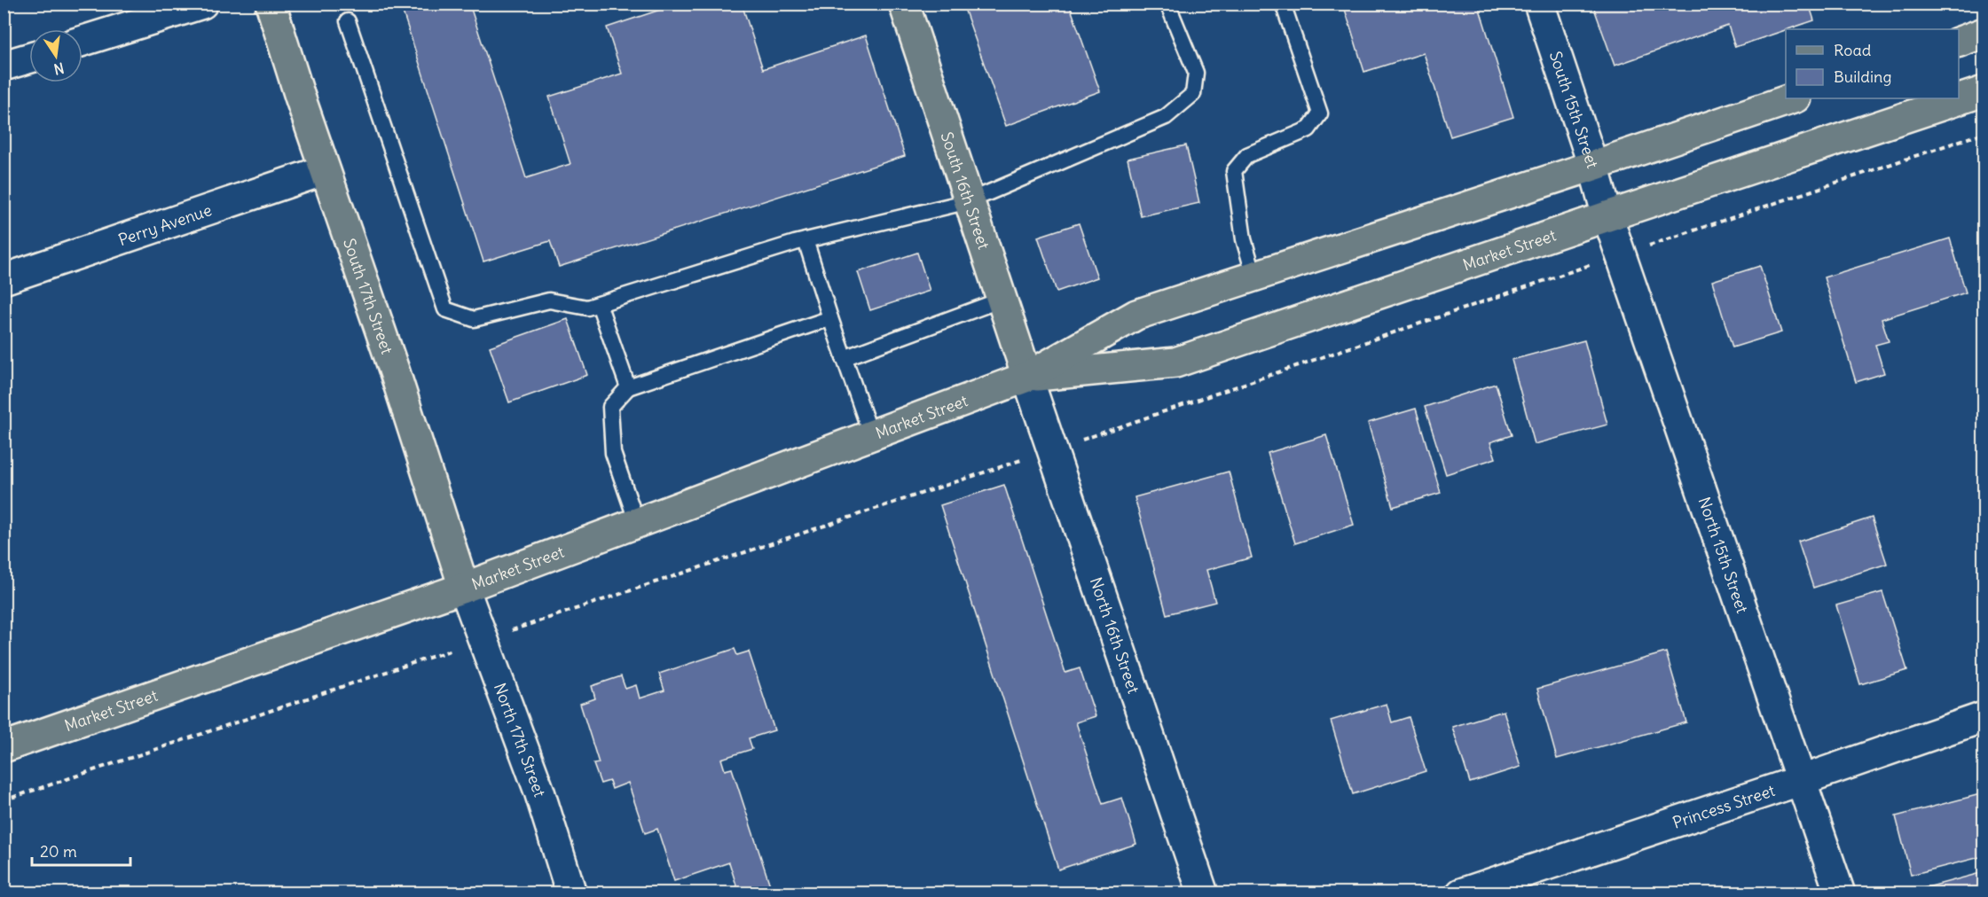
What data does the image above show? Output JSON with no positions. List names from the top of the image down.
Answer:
{
  "streets": {
    "main road": ["South 16th Street", "Market Street", "South 17th Street"],
    "street": [
      "South 15th Street",
      "Perry Avenue",
      "North 15th Street",
      "North 16th Street",
      "North 17th Street",
      "Princess Street"
    ]
  },
  "crossings": [
    ["South 15th Street", "Market Street"],
    ["South 15th Street", "North 15th Street"],
    ["South 16th Street", "Market Street"],
    ["South 16th Street", "North 16th Street"],
    ["Perry Avenue", "South 17th Street"],
    ["Market Street", "South 17th Street"],
    ["Market Street", "North 15th Street"],
    ["Market Street", "North 16th Street"],
    ["Market Street", "North 17th Street"],
    ["South 17th Street", "North 17th Street"],
    ["North 15th Street", "Princess Street"]
  ],
  "legend": ["Road", "Building"],
  "scale_bar": "20 m",
  "north": "bottom"
}
